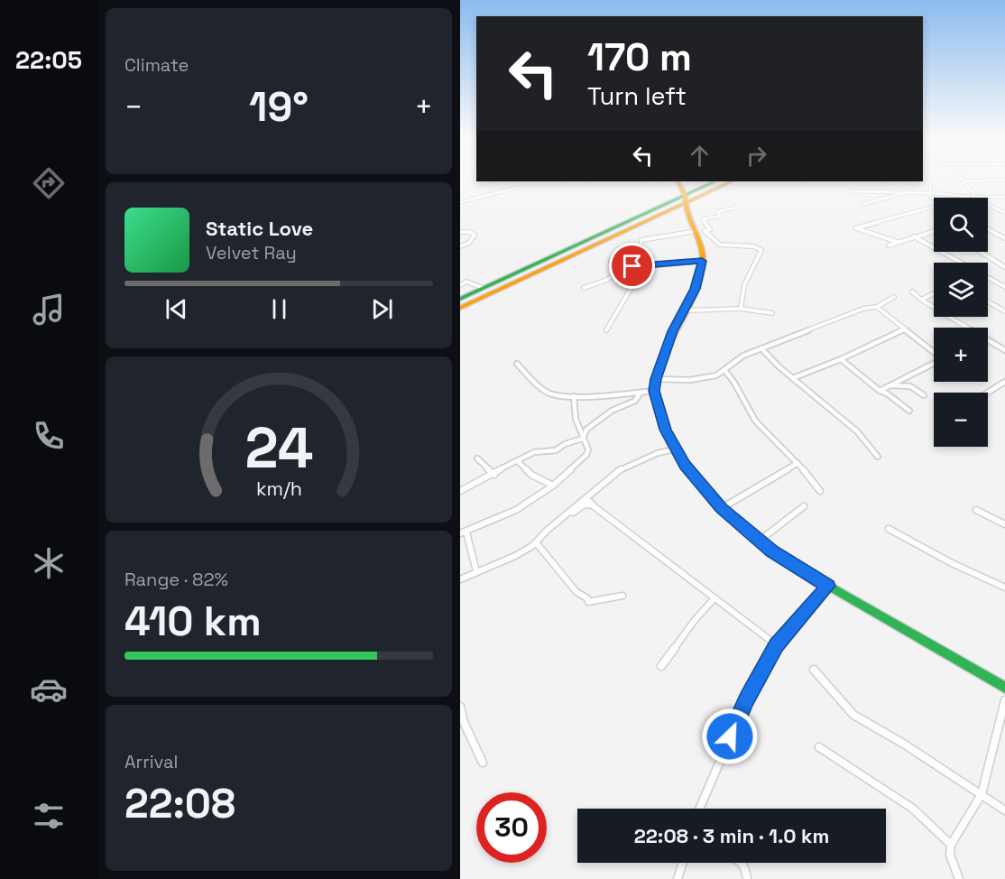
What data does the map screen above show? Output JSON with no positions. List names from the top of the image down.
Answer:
{
  "page": {
    "tabs": "22:05",
    "tile": [
      "Climate",
      ["Range · 82%", "410 km"],
      ["Arrival", "22:08"]
    ],
    "turn": ["170 m", "Turn left"],
    "heat": ["−", "19°", "+"],
    "map_buttons": ["+", "−"],
    "song": ["Static Love", "Velvet Ray"],
    "limit": "30",
    "trip": "22:08 · 3 min · 1.0 km",
    "gauge": ["24", "km/h"]
  }
}
